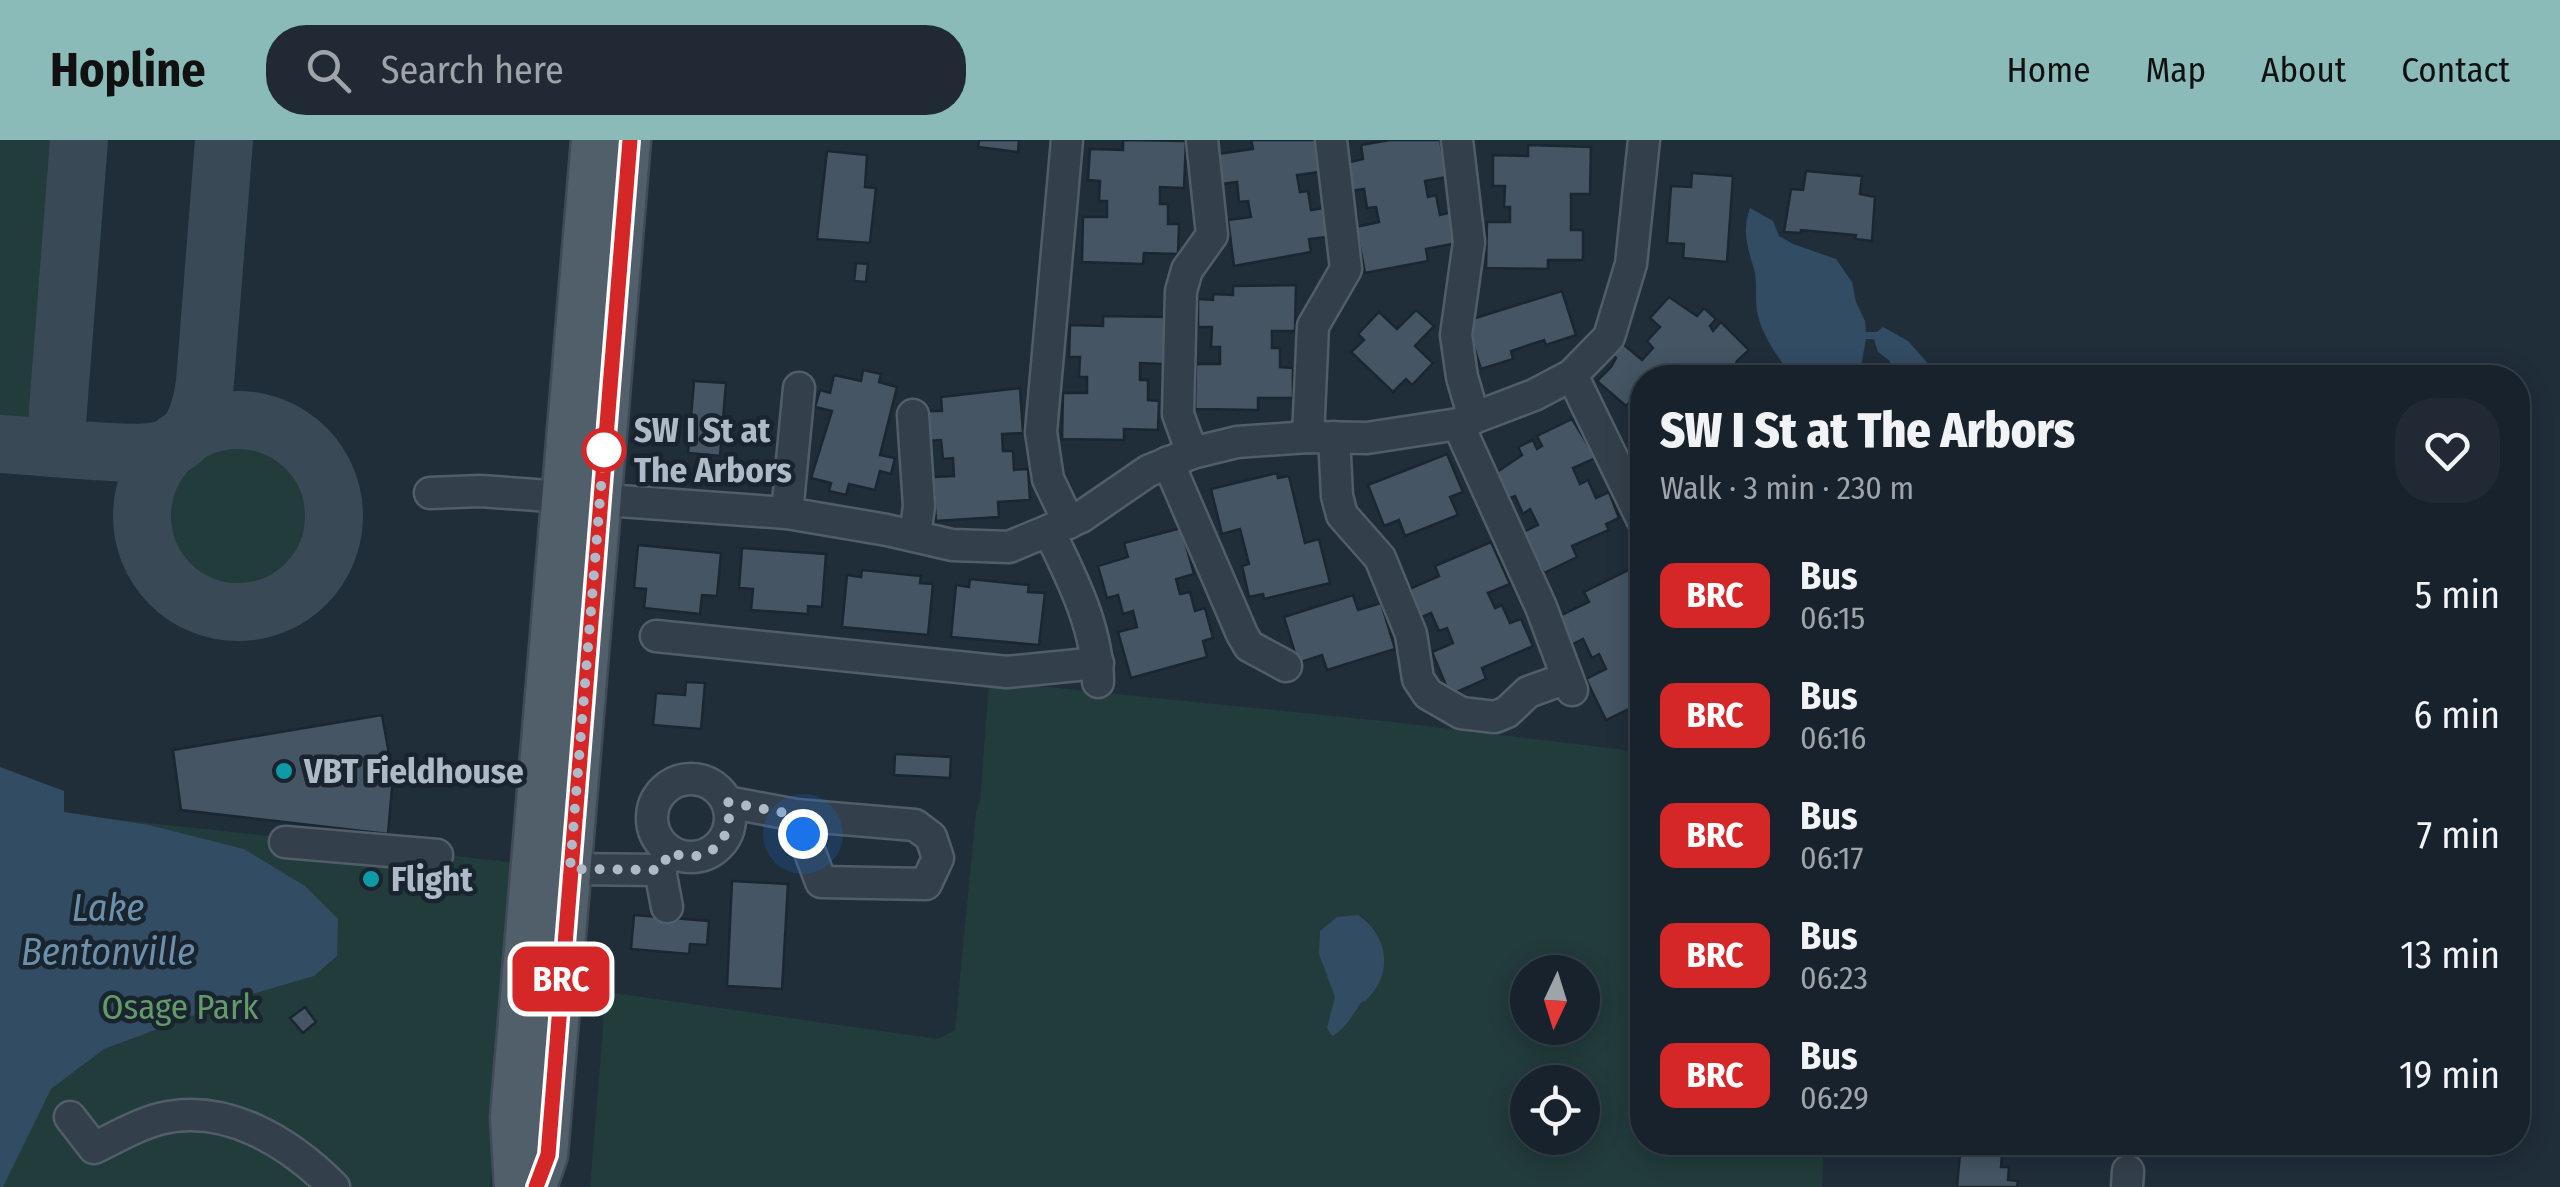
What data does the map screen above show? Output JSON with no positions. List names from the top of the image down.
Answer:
{
  "water": ["Lake Bentonville"],
  "parks": ["Osage Park"],
  "places": ["SW I St at The Arbors", "VBT Fieldhouse", "Flight"],
  "lines": ["bus line BRC"],
  "north": "bottom",
  "page": {
    "header": "Hopline",
    "search": "Search here",
    "nav": [
      "Home",
      "Map",
      "About",
      "Contact"
    ],
    "on_map": "BRC",
    "heading": ["SW I St at The Arbors", "Walk · 3 min · 230 m"],
    "list": [
      {
        "mark": "BRC",
        "name": "Bus",
        "note": "06:15",
        "value": "5 min"
      },
      {
        "mark": "BRC",
        "name": "Bus",
        "note": "06:16",
        "value": "6 min"
      },
      {
        "mark": "BRC",
        "name": "Bus",
        "note": "06:17",
        "value": "7 min"
      },
      {
        "mark": "BRC",
        "name": "Bus",
        "note": "06:23",
        "value": "13 min"
      },
      {
        "mark": "BRC",
        "name": "Bus",
        "note": "06:29",
        "value": "19 min"
      }
    ]
  }
}
